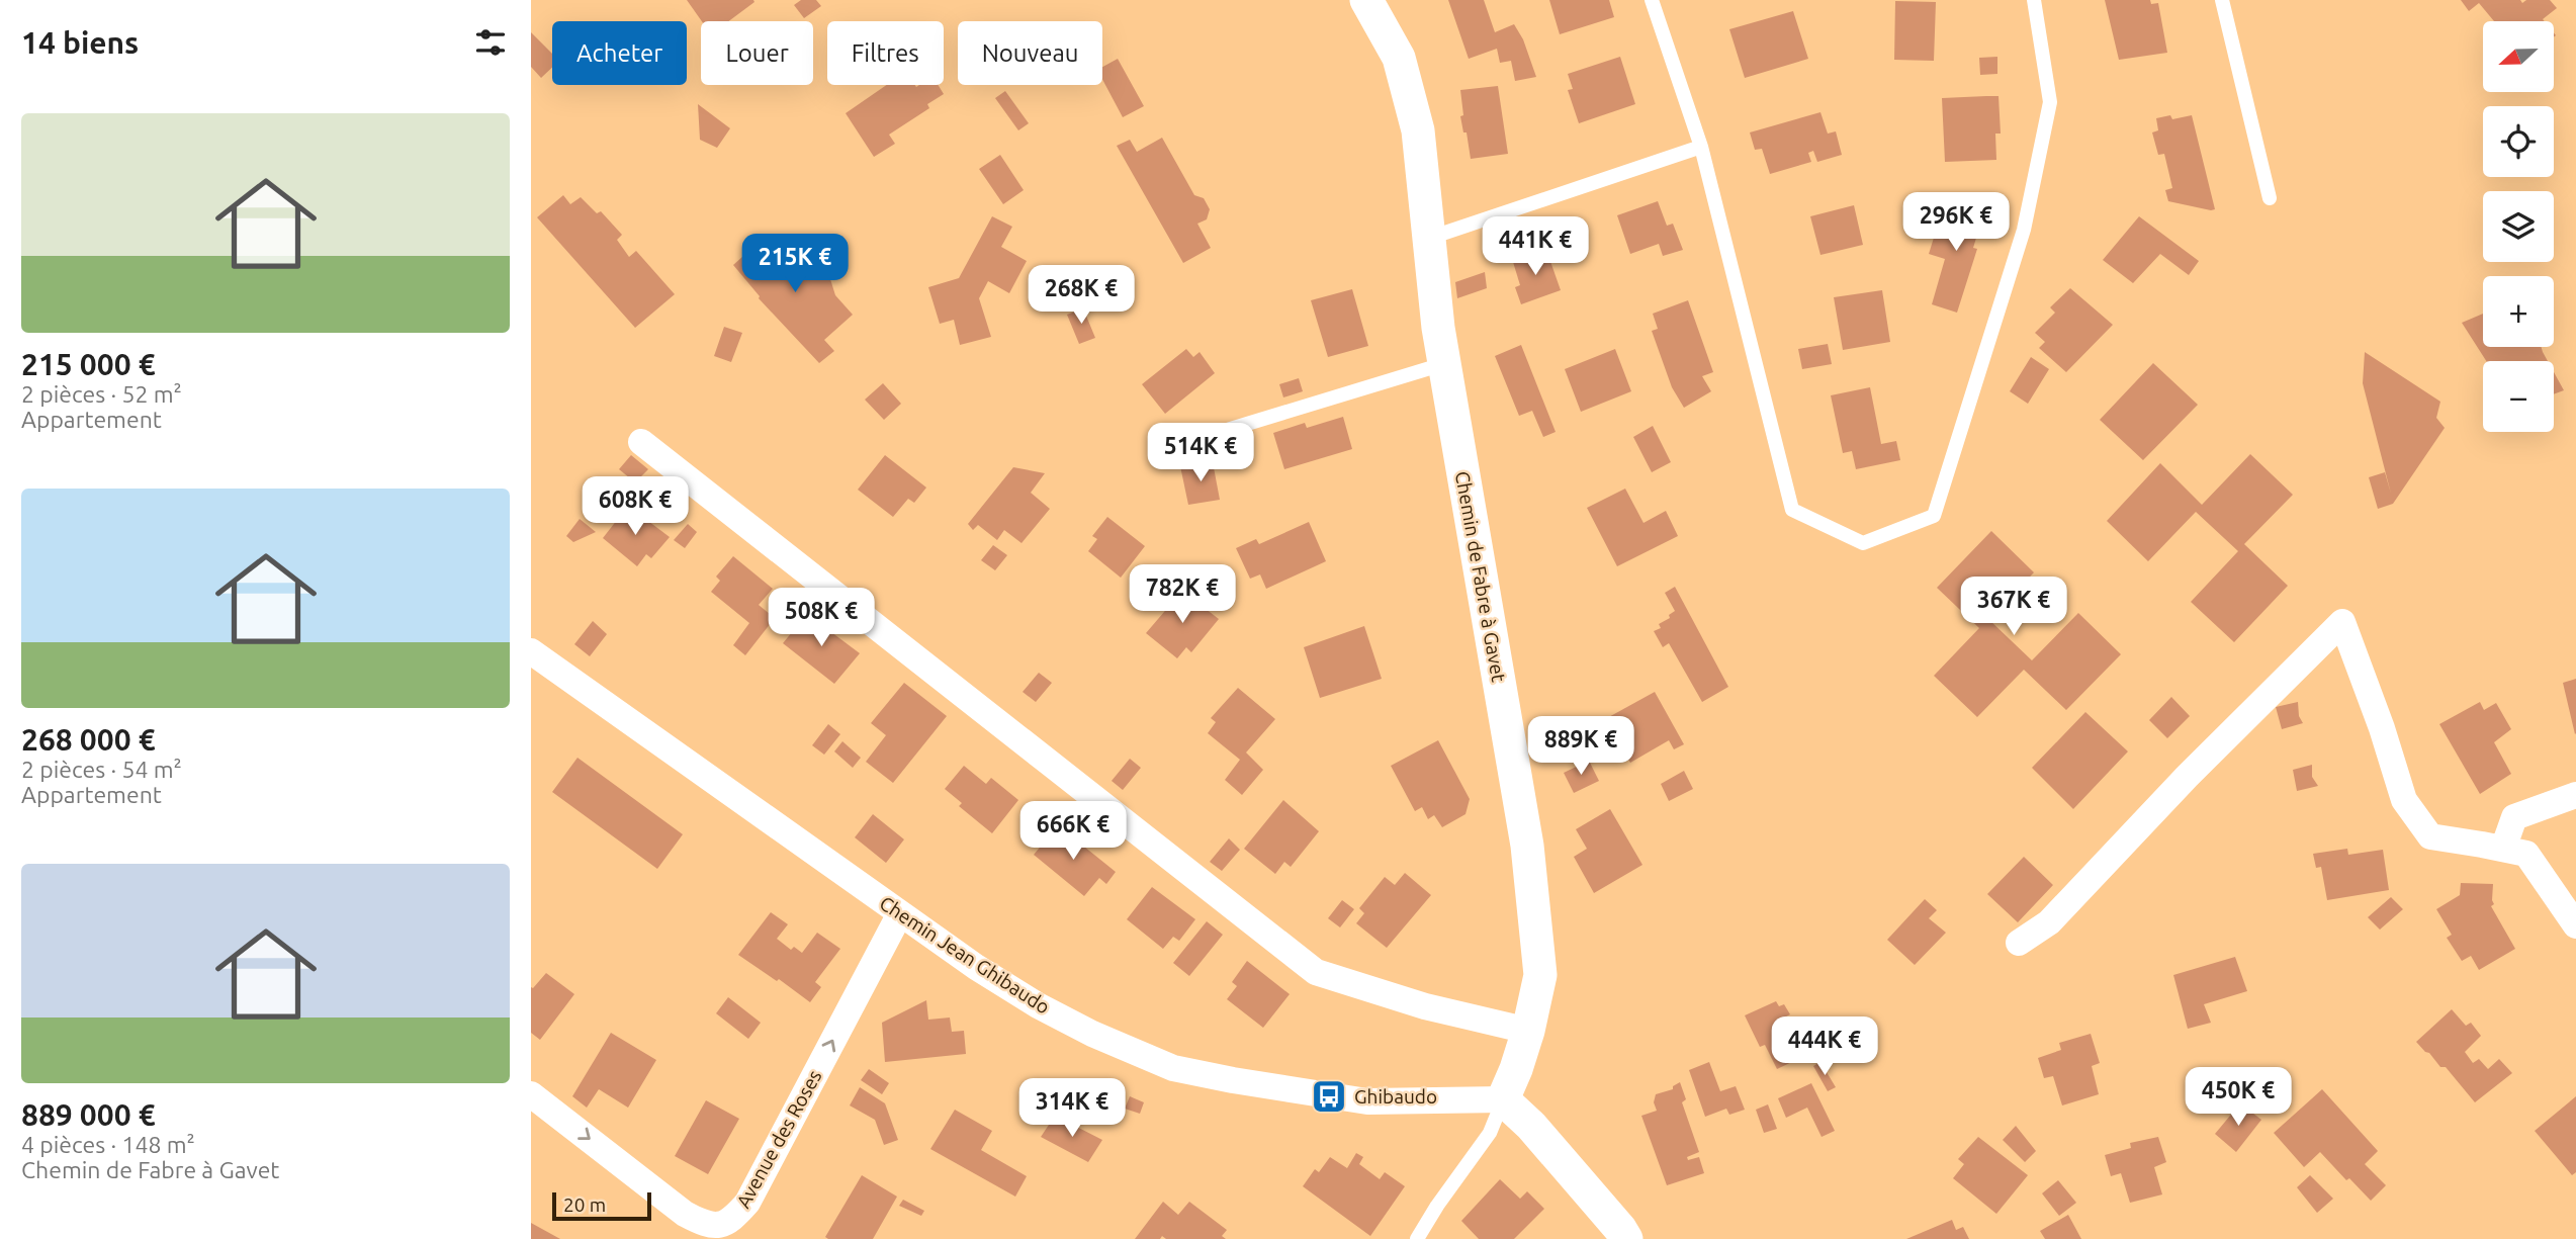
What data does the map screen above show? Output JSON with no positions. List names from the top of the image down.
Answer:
{
  "streets": {
    "street": ["Chemin de Fabre à Gavet", "Chemin Jean Ghibaudo", "Avenue des Roses"]
  },
  "crossings": [
    ["Chemin de Fabre à Gavet", "Chemin Jean Ghibaudo"],
    ["Chemin Jean Ghibaudo", "Avenue des Roses"]
  ],
  "places": {
    "bus stop": ["Ghibaudo"]
  },
  "scale_bar": "20 m",
  "north": "left",
  "page": {
    "heading": "14 biens",
    "map_buttons": ["+", "−"],
    "chip": [
      "Acheter",
      "Louer",
      "Filtres",
      "Nouveau"
    ],
    "list": [
      {
        "name": "215 000 €",
        "note": "2 pièces · 52 m² · Appartement"
      },
      {
        "name": "268 000 €",
        "note": "2 pièces · 54 m² · Appartement"
      },
      {
        "name": "889 000 €",
        "note": "4 pièces · 148 m² · Chemin de Fabre à Gavet"
      }
    ],
    "price": [
      "296K €",
      "441K €",
      "215K €",
      "268K €",
      "514K €",
      "608K €",
      "782K €",
      "367K €",
      "508K €",
      "889K €",
      "666K €",
      "444K €",
      "450K €",
      "314K €"
    ],
    "scale": "20 m"
  }
}
